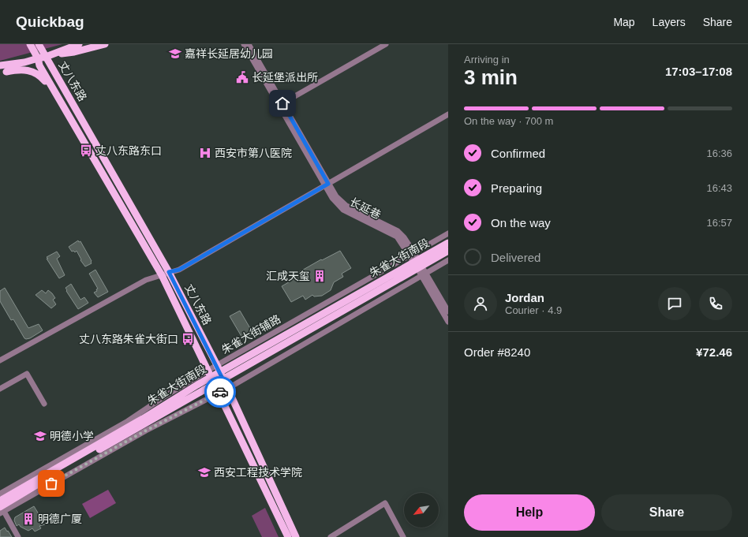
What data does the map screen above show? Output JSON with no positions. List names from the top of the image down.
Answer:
{
  "streets": {
    "main road": ["丈八东路", "朱雀大街南段"],
    "street": ["长延巷", "朱雀大街辅路"]
  },
  "crossings": [
    ["丈八东路", "朱雀大街南段"],
    ["丈八东路", "朱雀大街辅路"],
    ["长延巷", "朱雀大街南段"],
    ["长延巷", "朱雀大街辅路"],
    ["朱雀大街南段", "朱雀大街辅路"]
  ],
  "places": {
    "school or university": ["嘉祥长延居幼儿园", "明德小学", "西安工程技术学院"],
    "public building": ["长延堡派出所"],
    "bus stop": ["丈八东路东口", "丈八东路朱雀大街口"],
    "hospital": ["西安市第八医院"],
    "building": ["汇成天玺", "明德广厦"]
  },
  "north": "bottom left",
  "page": {
    "header": "Quickbag",
    "nav": ["Map", "Layers", "Share"],
    "heading": ["3 min", "Arriving in", "17:03–17:08"],
    "panel": [
      "Jordan",
      "Courier · 4.9",
      "Order #8240",
      "¥72.46"
    ],
    "bar": "On the way · 700 m",
    "list": [
      ["Confirmed", "16:36"],
      ["Preparing", "16:43"],
      ["On the way", "16:57"],
      "Delivered"
    ],
    "buttons": ["Help", "Share"]
  }
}
